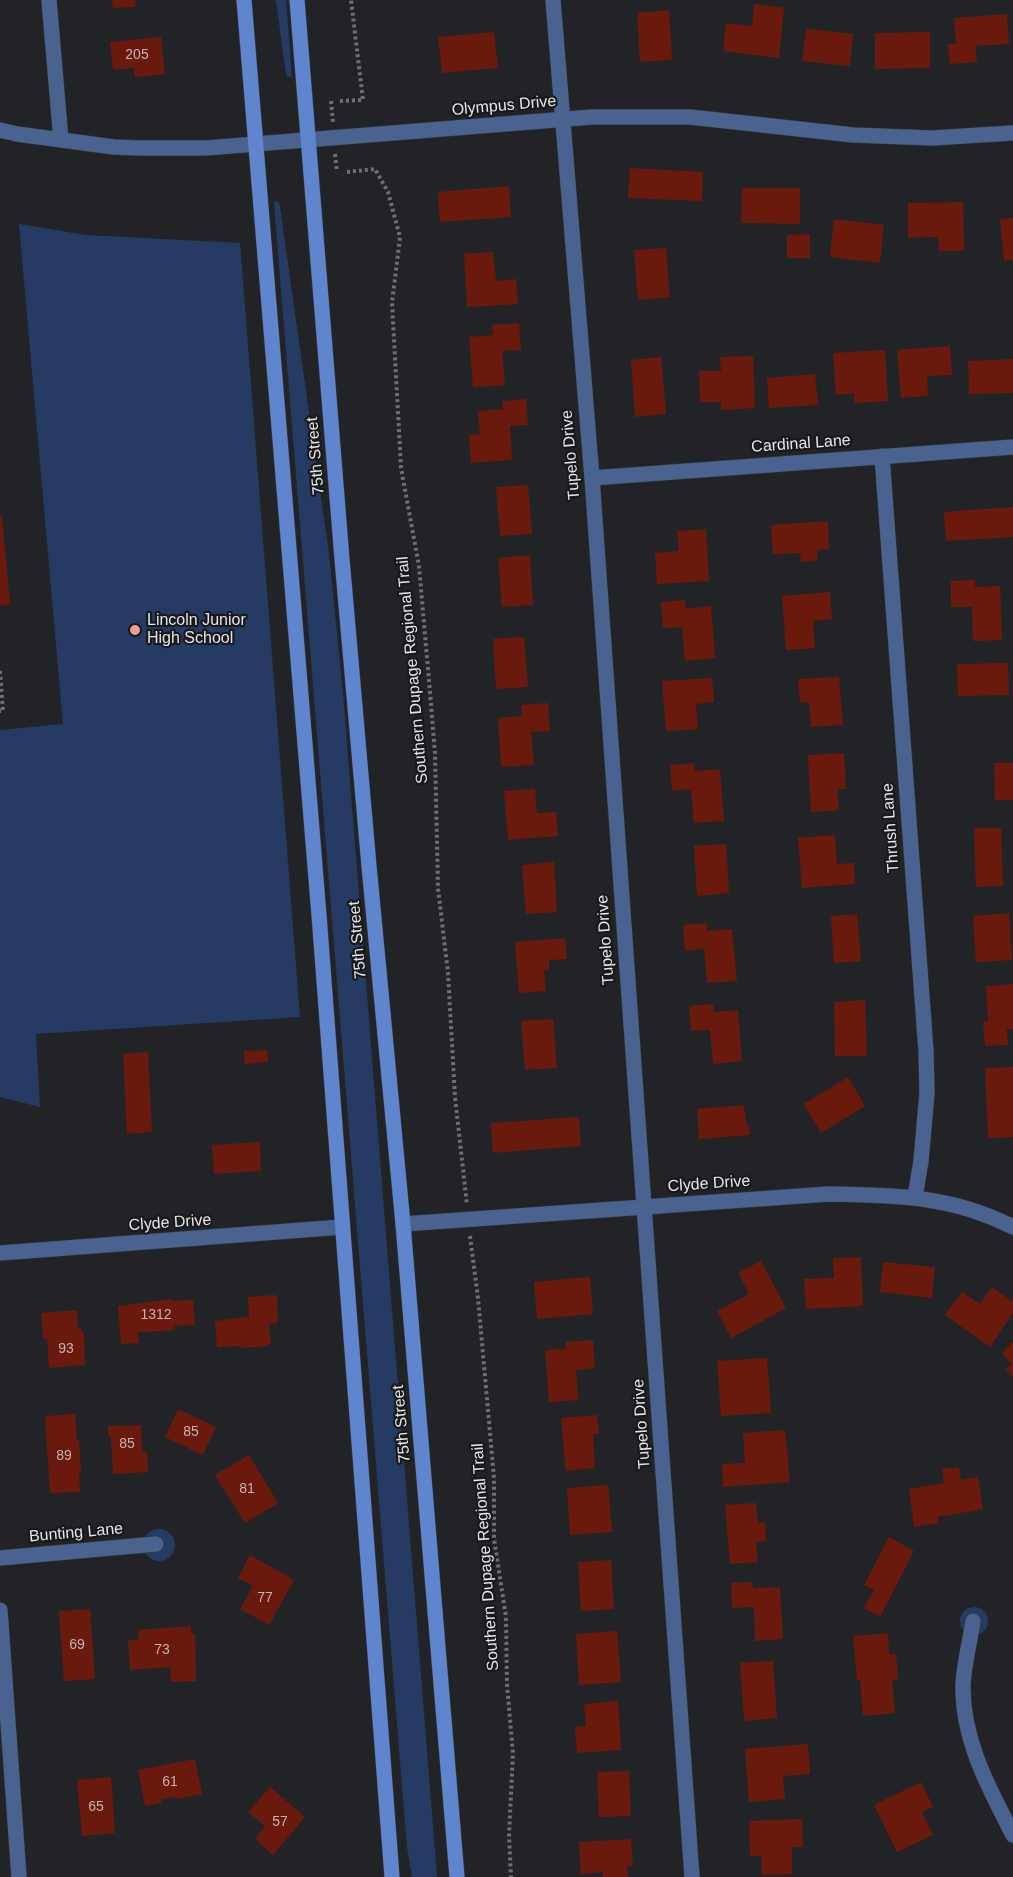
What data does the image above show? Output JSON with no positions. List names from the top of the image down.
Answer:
{
  "streets": {
    "main road": ["75th Street"],
    "street": [
      "Olympus Drive",
      "Cardinal Lane",
      "Tupelo Drive",
      "Thrush Lane",
      "Clyde Drive",
      "Bunting Lane"
    ],
    "path": ["Southern Dupage Regional Trail"]
  },
  "crossings": [
    ["Olympus Drive", "Tupelo Drive"],
    ["Olympus Drive", "75th Street"],
    ["Cardinal Lane", "Tupelo Drive"],
    ["Cardinal Lane", "Thrush Lane"],
    ["Tupelo Drive", "Clyde Drive"],
    ["75th Street", "Clyde Drive"],
    ["Thrush Lane", "Clyde Drive"]
  ],
  "places": ["Lincoln Junior High School"],
  "house_numbers": [
    "205",
    "1312",
    "93",
    "85",
    "85",
    "89",
    "81",
    "77",
    "69",
    "73",
    "61",
    "65",
    "57"
  ]
}
